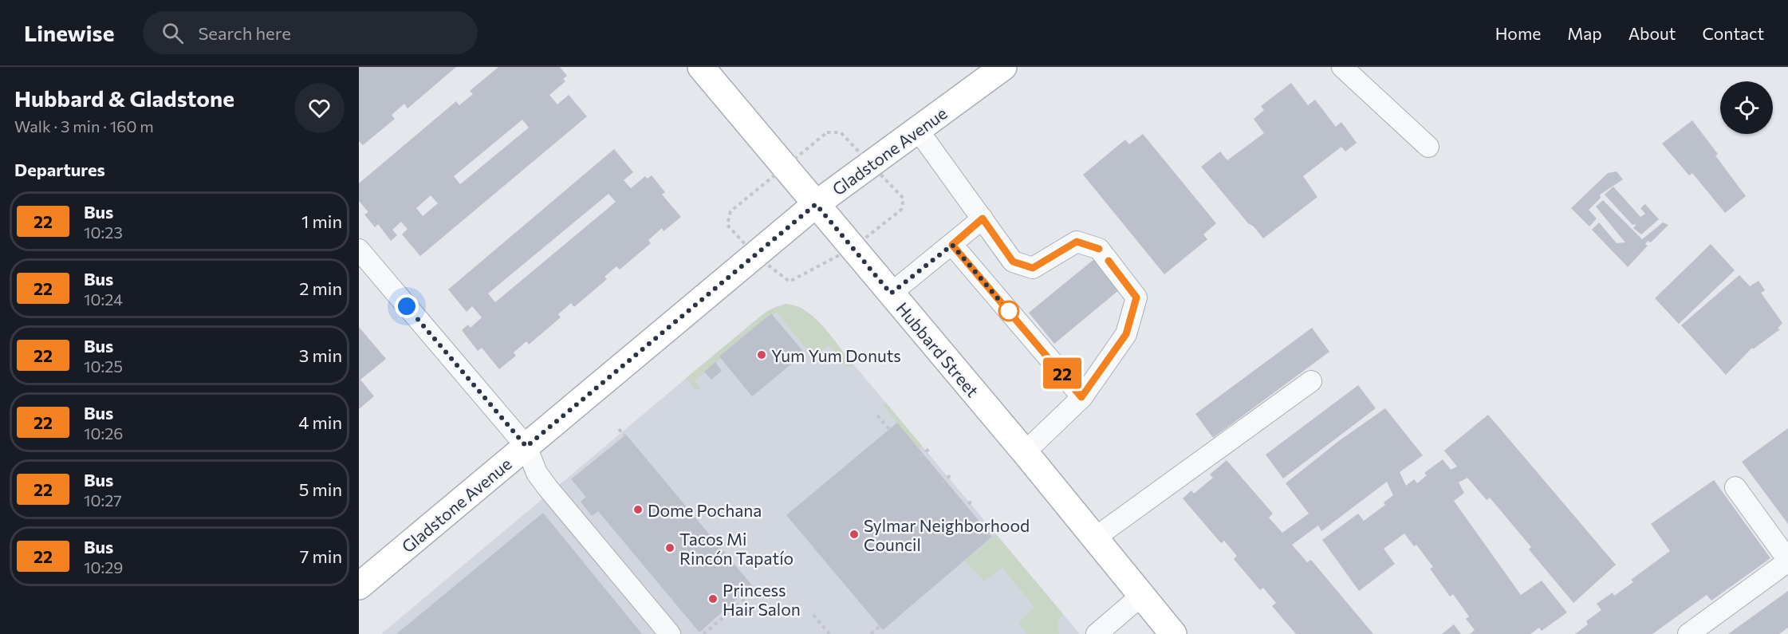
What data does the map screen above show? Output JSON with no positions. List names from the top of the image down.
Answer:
{
  "streets": {
    "street": ["Gladstone Avenue", "Hubbard Street"]
  },
  "crossings": [
    ["Gladstone Avenue", "Hubbard Street"]
  ],
  "places": [
    "Yum Yum Donuts",
    "Dome Pochana",
    "Sylmar Neighborhood Council",
    "Tacos Mi Rincón Tapatío",
    "Princess Hair Salon"
  ],
  "lines": ["bus line 22"],
  "page": {
    "header": "Linewise",
    "search": "Search here",
    "nav": [
      "Home",
      "Map",
      "About",
      "Contact"
    ],
    "heading": [
      ["Hubbard & Gladstone", "Walk · 3 min · 160 m"],
      "Departures"
    ],
    "on_map": "22",
    "list": [
      {
        "mark": "22",
        "name": "Bus",
        "note": "10:23",
        "value": "1 min"
      },
      {
        "mark": "22",
        "name": "Bus",
        "note": "10:24",
        "value": "2 min"
      },
      {
        "mark": "22",
        "name": "Bus",
        "note": "10:25",
        "value": "3 min"
      },
      {
        "mark": "22",
        "name": "Bus",
        "note": "10:26",
        "value": "4 min"
      },
      {
        "mark": "22",
        "name": "Bus",
        "note": "10:27",
        "value": "5 min"
      },
      {
        "mark": "22",
        "name": "Bus",
        "note": "10:29",
        "value": "7 min"
      }
    ]
  }
}
